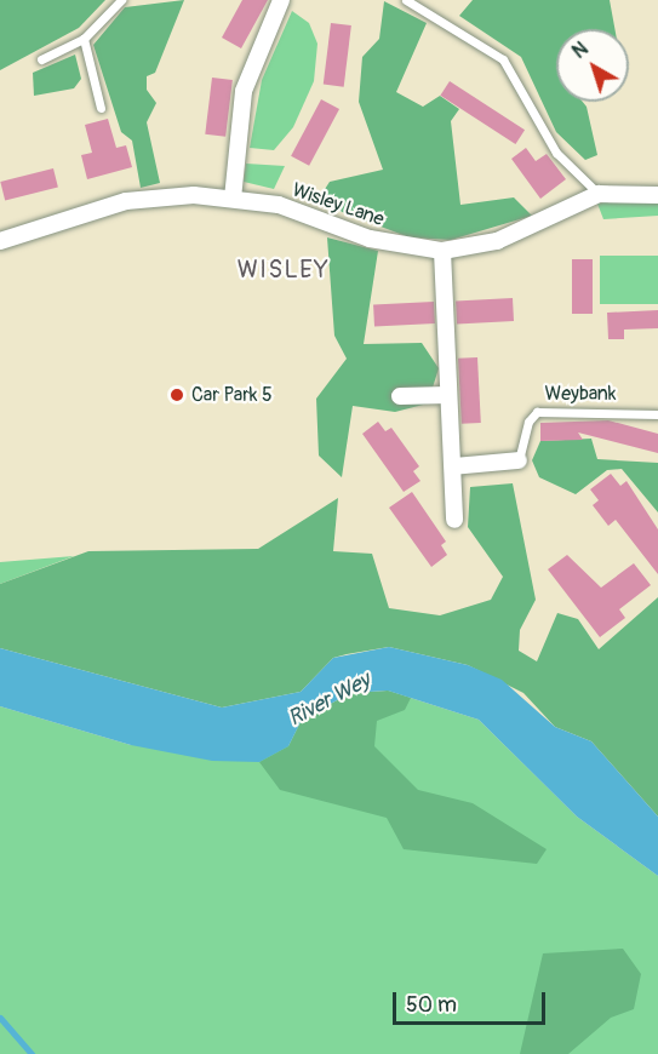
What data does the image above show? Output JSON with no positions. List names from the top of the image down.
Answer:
{
  "streets": {
    "street": ["Wisley Lane", "Weybank"]
  },
  "districts": ["WISLEY"],
  "water": ["River Wey"],
  "places": ["Car Park 5"],
  "scale_bar": "50 m",
  "north": "top left"
}
